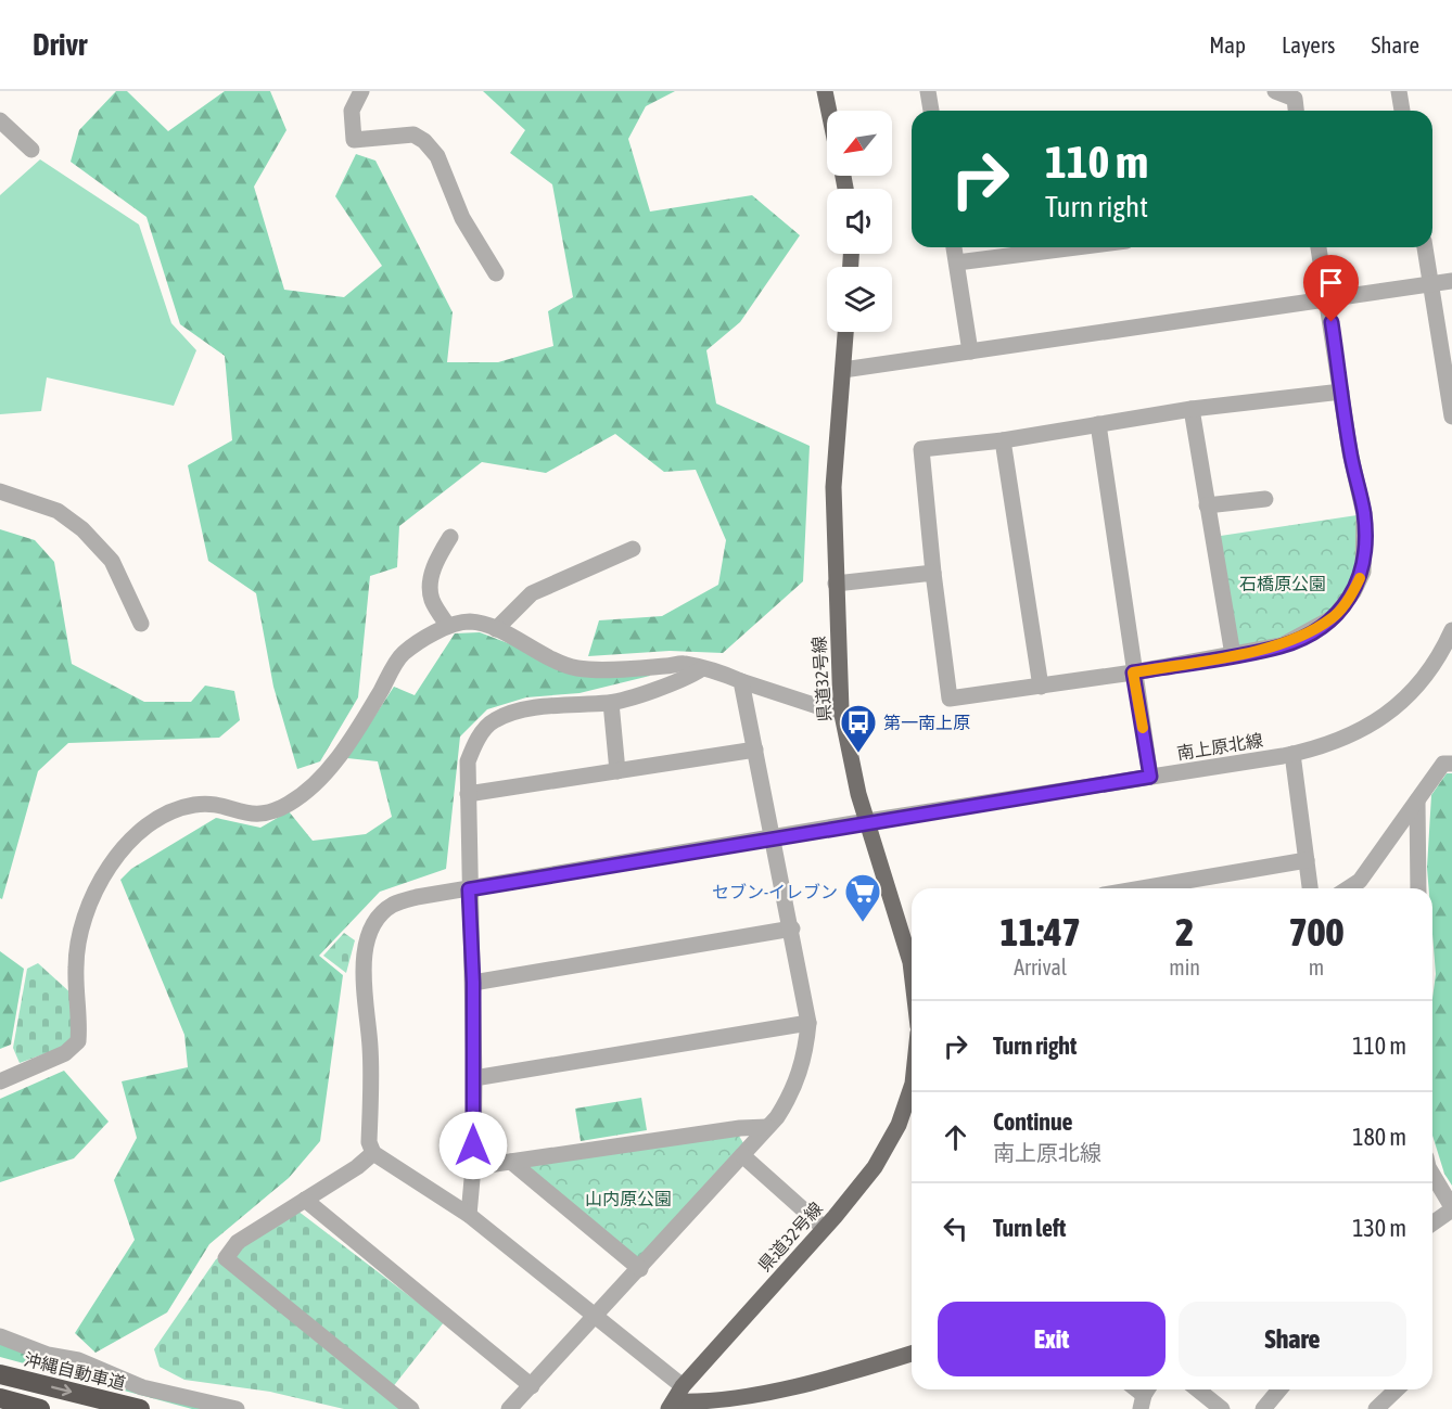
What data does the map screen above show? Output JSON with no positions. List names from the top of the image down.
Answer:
{
  "streets": {
    "highway": ["沖縄自動車道"],
    "main road": ["県道32号線"],
    "street": ["南上原北線"]
  },
  "crossings": [
    ["県道32号線", "南上原北線"]
  ],
  "one_way": ["沖縄自動車道"],
  "parks": ["石橋原公園", "山内原公園"],
  "places": {
    "bus stop": ["第一南上原"],
    "supermarket": ["セブン-イレブン"]
  },
  "north": "bottom left",
  "page": {
    "header": "Drivr",
    "nav": ["Map", "Layers", "Share"],
    "turn": ["110 m", "Turn right"],
    "eta": [
      "11:47",
      "Arrival",
      "2",
      "min",
      "700",
      "m"
    ],
    "list": [
      {
        "name": "Turn right",
        "value": "110 m"
      },
      {
        "name": "Continue",
        "note": "南上原北線",
        "value": "180 m"
      },
      {
        "name": "Turn left",
        "value": "130 m"
      }
    ],
    "buttons": ["Exit", "Share"]
  }
}
